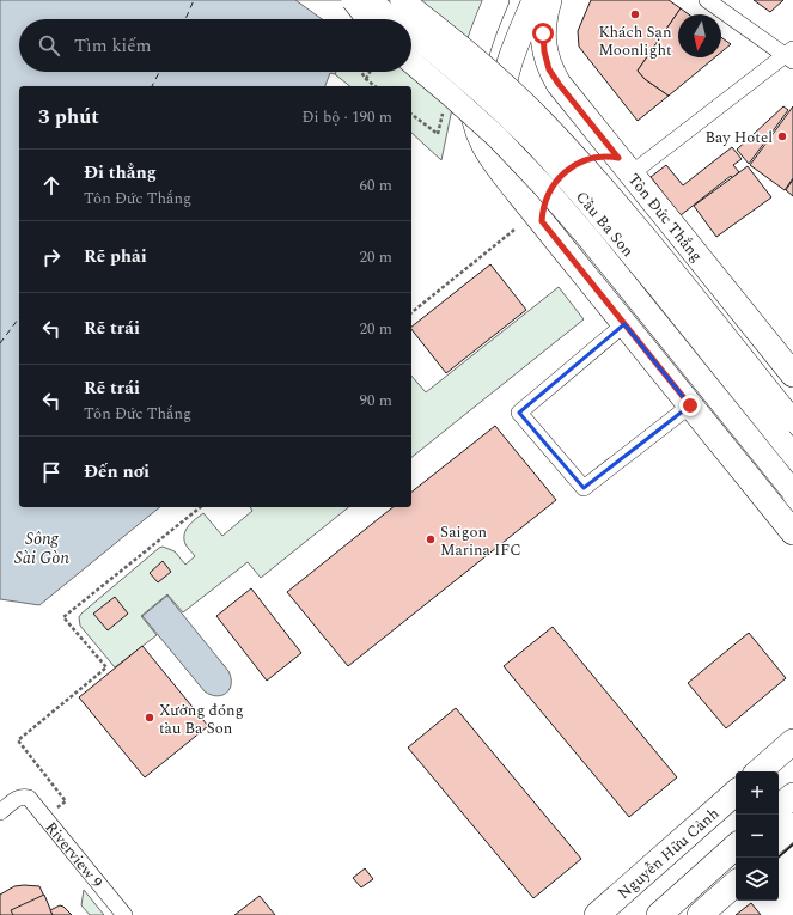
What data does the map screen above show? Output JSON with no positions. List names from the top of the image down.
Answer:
{
  "streets": {
    "main road": ["Tôn Đức Thắng", "Cầu Ba Son", "Nguyễn Hữu Cảnh"],
    "street": ["Riverview 9"]
  },
  "water": ["Sông Sài Gòn"],
  "places": [
    "Khách Sạn Moonlight",
    "Bay Hotel",
    "Saigon Marina IFC",
    "Xưởng đóng tàu Ba Son"
  ],
  "north": "bottom",
  "page": {
    "search": "Tìm kiếm",
    "heading": ["3 phút", "Đi bộ · 190 m"],
    "list": [
      ["Đi thẳng", "Tôn Đức Thắng", "60 m"],
      ["Rẽ phải", "20 m"],
      ["Rẽ trái", "20 m"],
      ["Rẽ trái", "Tôn Đức Thắng", "90 m"],
      "Đến nơi"
    ],
    "map_buttons": ["+", "−"]
  }
}
